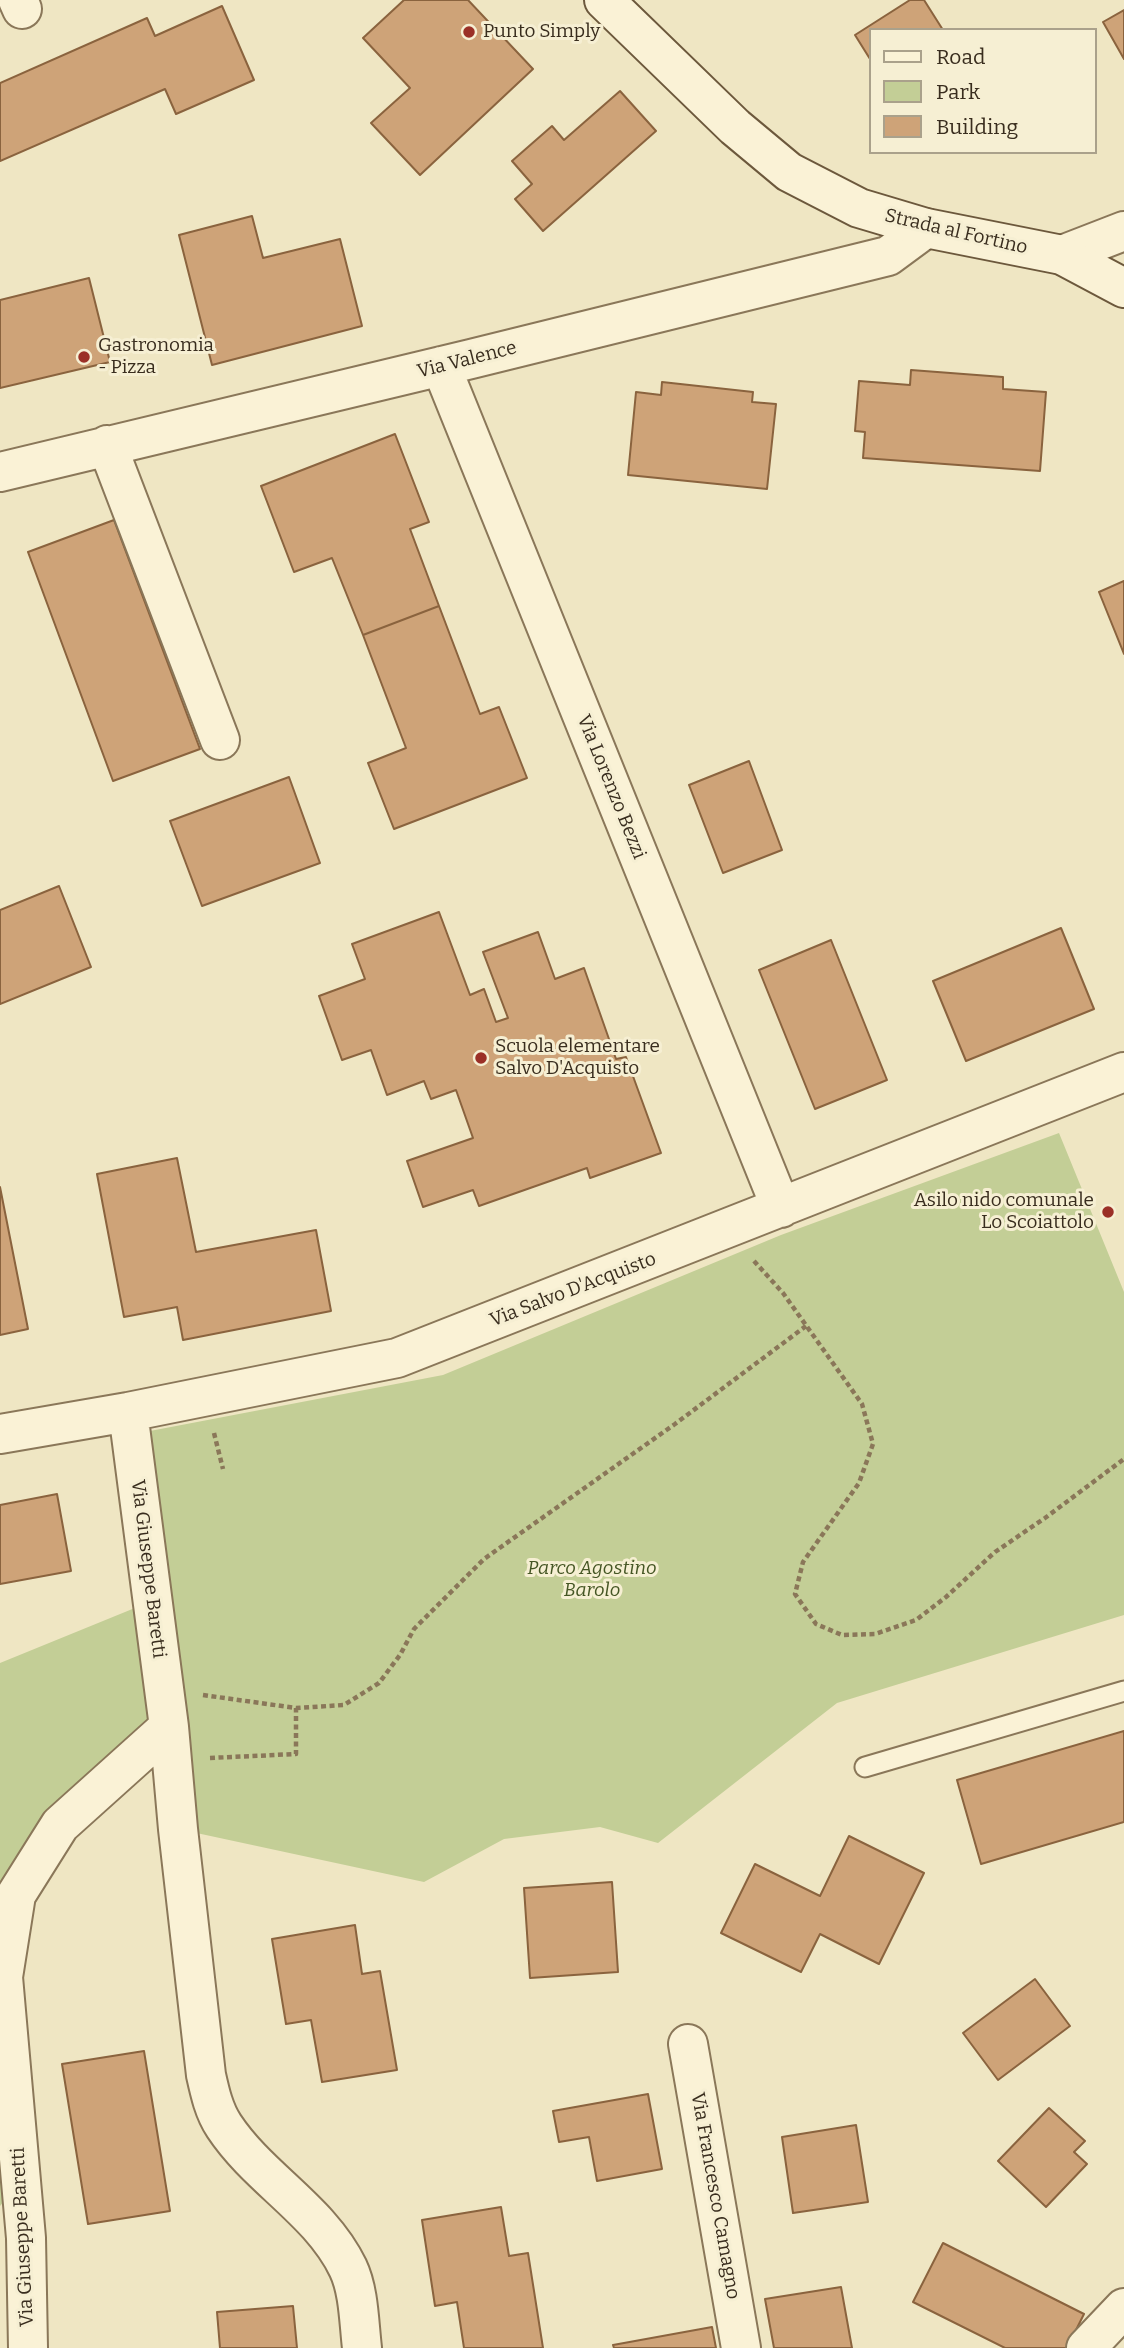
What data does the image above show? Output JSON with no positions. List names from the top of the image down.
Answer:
{
  "streets": {
    "street": [
      "Strada al Fortino",
      "Via Valence",
      "Via Lorenzo Bezzi",
      "Via Salvo D'Acquisto",
      "Via Giuseppe Baretti",
      "Via Francesco Camagno"
    ]
  },
  "crossings": [
    ["Strada al Fortino", "Via Valence"],
    ["Via Valence", "Via Lorenzo Bezzi"],
    ["Via Lorenzo Bezzi", "Via Salvo D'Acquisto"],
    ["Via Salvo D'Acquisto", "Via Giuseppe Baretti"]
  ],
  "parks": ["Parco Agostino Barolo"],
  "places": [
    "Punto Simply",
    "Gastronomia - Pizza",
    "Scuola elementare Salvo D'Acquisto",
    "Asilo nido comunale Lo Scoiattolo"
  ],
  "legend": ["Road", "Park", "Building"]
}
